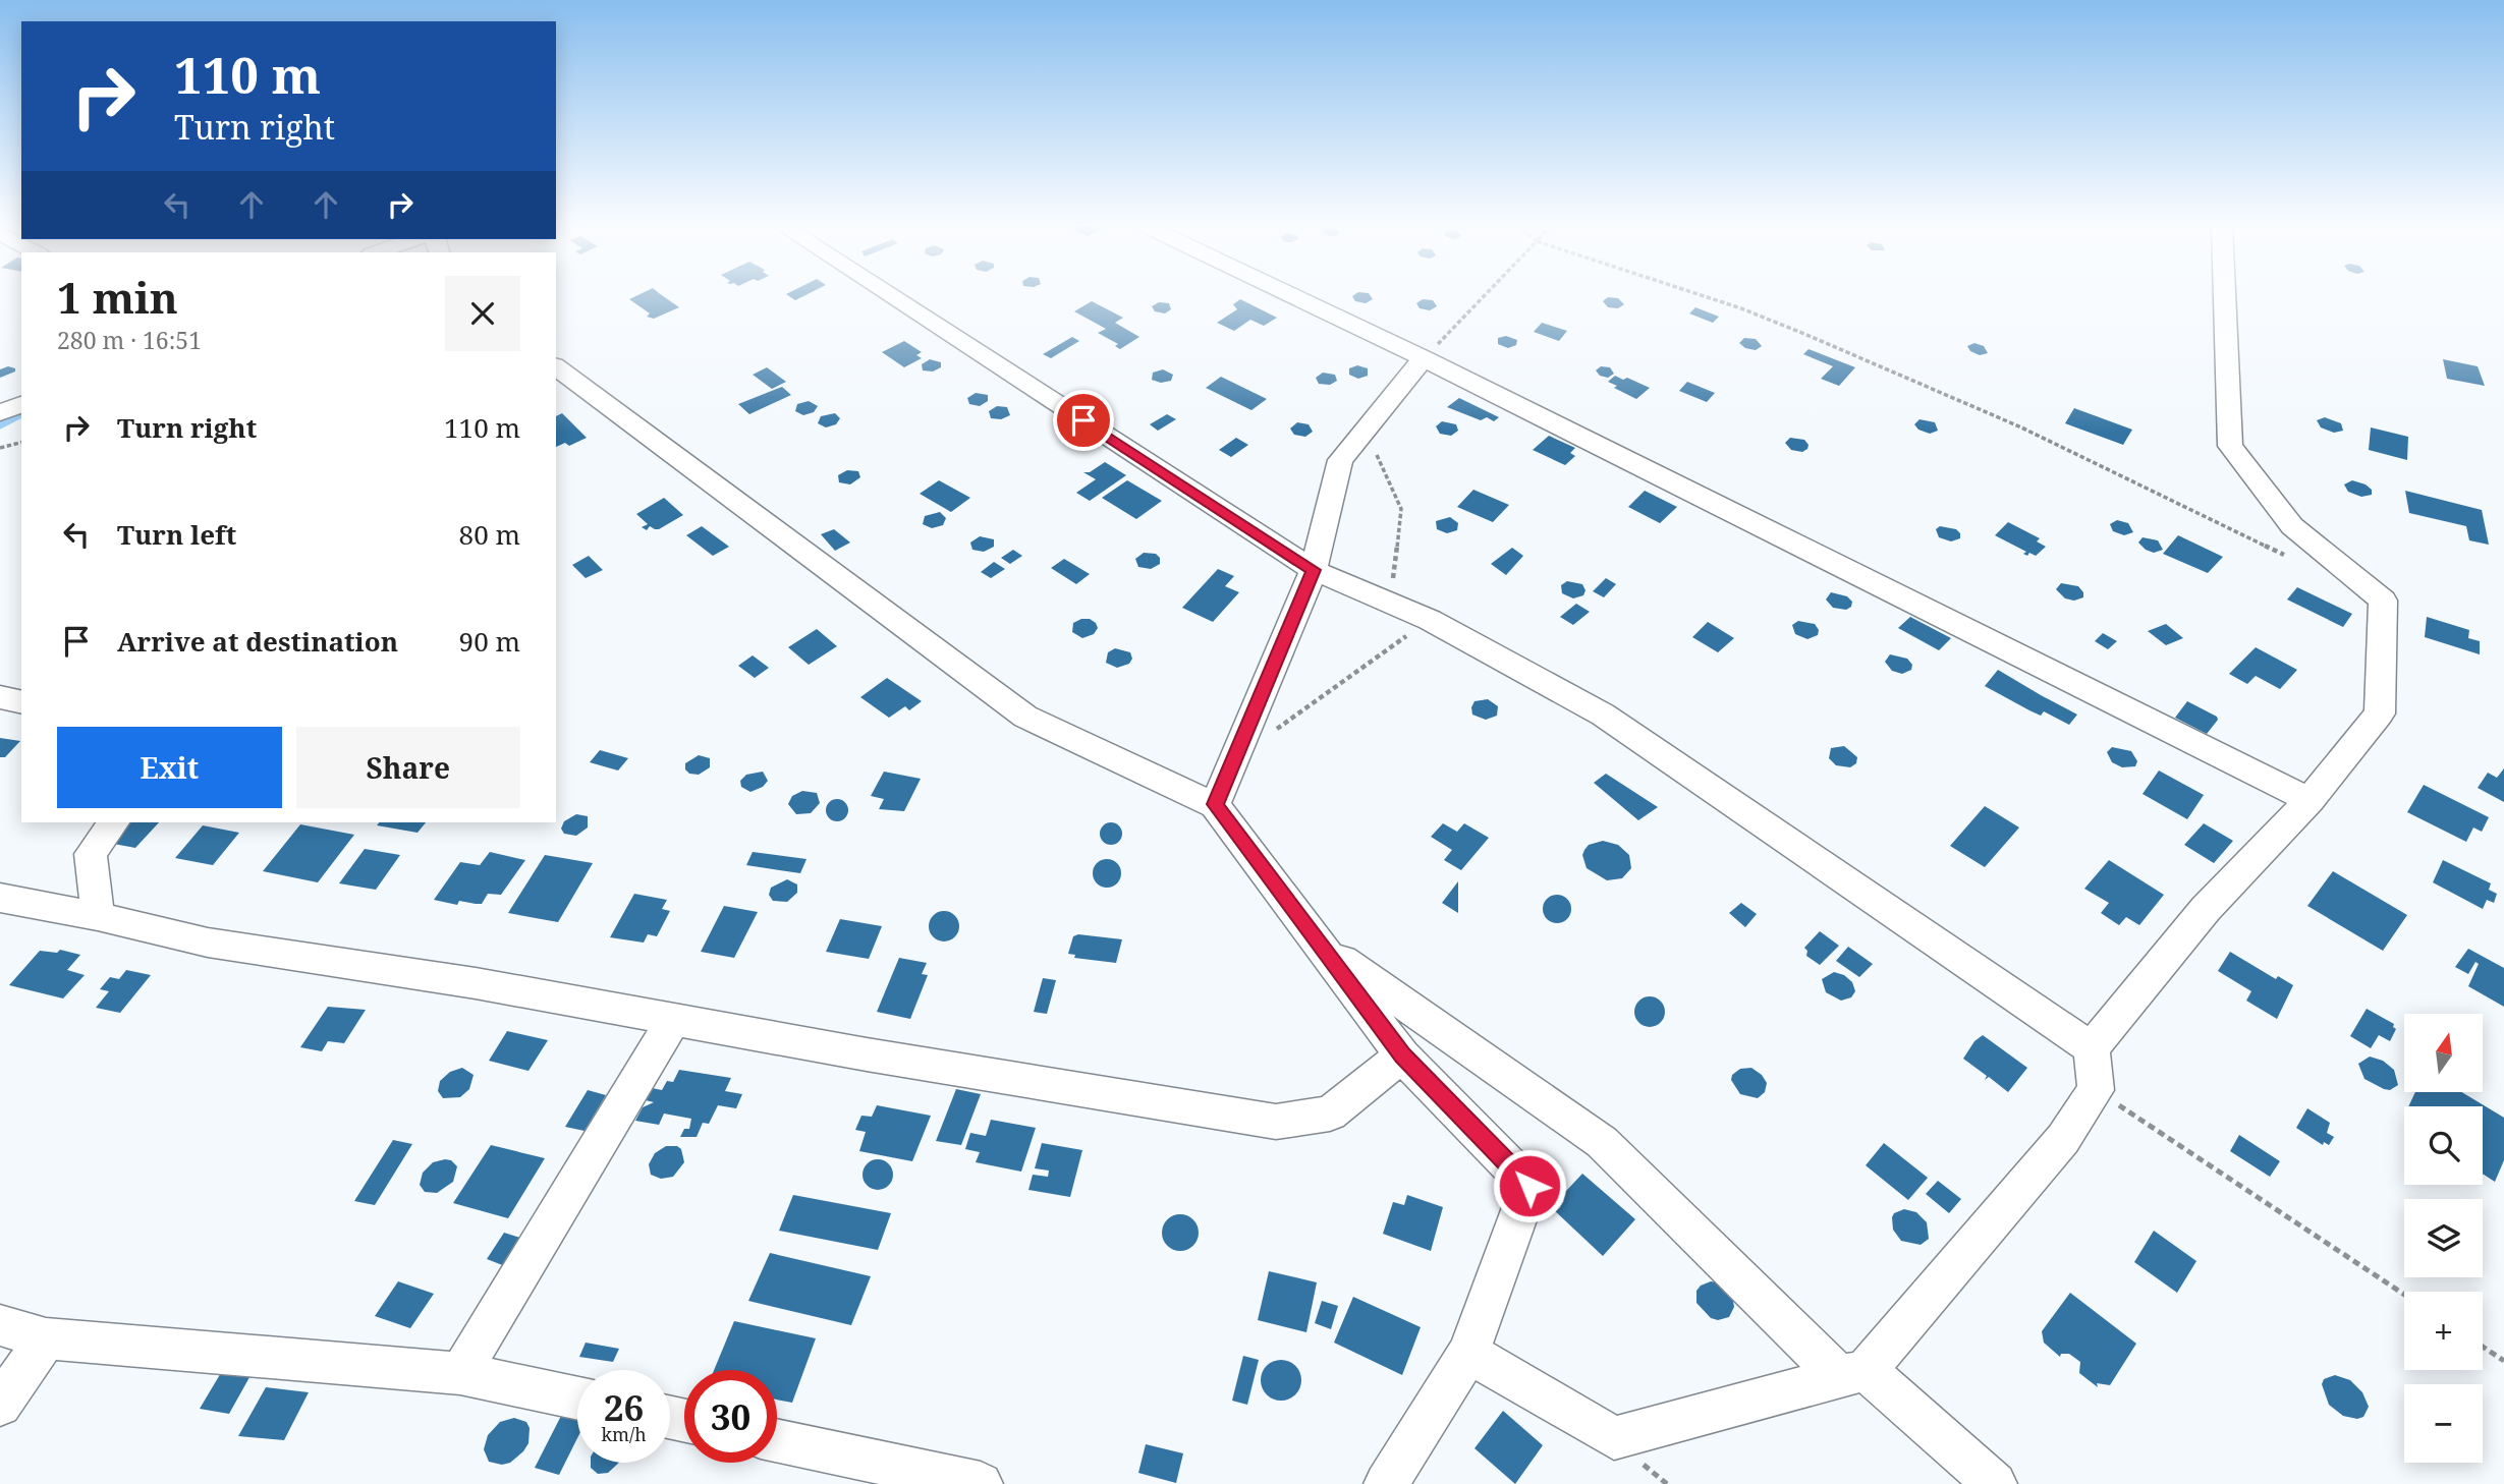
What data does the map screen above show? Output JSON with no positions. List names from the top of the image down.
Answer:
{
  "north": "top",
  "page": {
    "turn": ["110 m", "Turn right"],
    "heading": ["1 min", "280 m · 16:51"],
    "list": [
      {
        "name": "Turn right",
        "value": "110 m"
      },
      {
        "name": "Turn left",
        "value": "80 m"
      },
      {
        "name": "Arrive at destination",
        "value": "90 m"
      }
    ],
    "buttons": ["Exit", "Share"],
    "map_buttons": ["+", "−"],
    "speed": "26 km/h",
    "limit": "30"
  }
}
